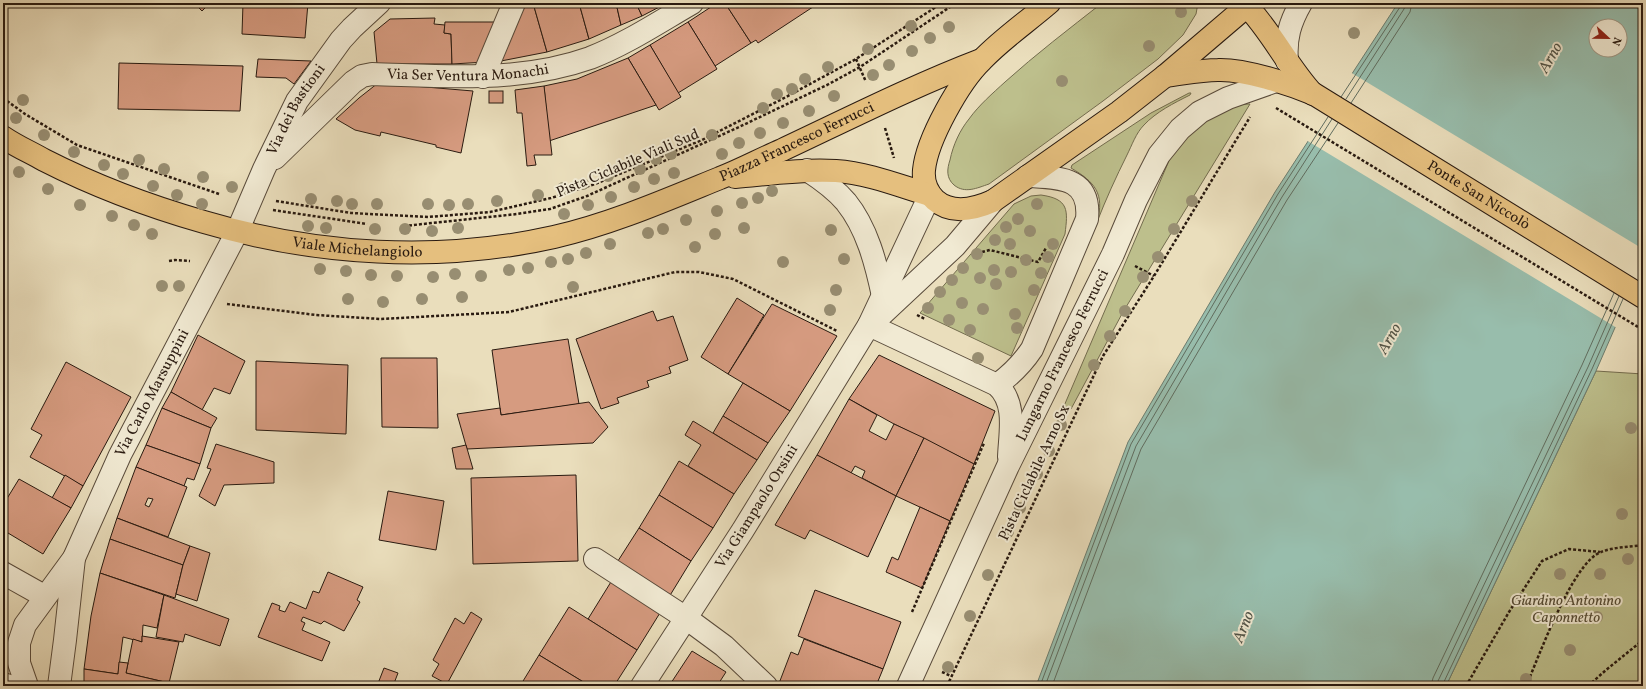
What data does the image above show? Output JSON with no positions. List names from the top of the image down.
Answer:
{
  "streets": {
    "main road": ["Piazza Francesco Ferrucci", "Ponte San Niccolò", "Viale Michelangiolo"],
    "street": [
      "Via Ser Ventura Monachi",
      "Via dei Bastioni",
      "Lungarno Francesco Ferrucci",
      "Via Carlo Marsuppini",
      "Via Giampaolo Orsini"
    ],
    "path": ["Pista Ciclabile Viali Sud", "Pista Ciclabile Arno Sx"]
  },
  "crossings": [
    ["Via Ser Ventura Monachi", "Via dei Bastioni"],
    ["Via dei Bastioni", "Viale Michelangiolo"],
    ["Via dei Bastioni", "Via Carlo Marsuppini"],
    ["Piazza Francesco Ferrucci", "Ponte San Niccolò"],
    ["Piazza Francesco Ferrucci", "Viale Michelangiolo"],
    ["Piazza Francesco Ferrucci", "Lungarno Francesco Ferrucci"],
    ["Piazza Francesco Ferrucci", "Via Giampaolo Orsini"],
    ["Ponte San Niccolò", "Lungarno Francesco Ferrucci"],
    ["Viale Michelangiolo", "Via Carlo Marsuppini"]
  ],
  "water": ["Arno"],
  "parks": ["Giardino Antonino Caponnetto"],
  "north": "right"
}
